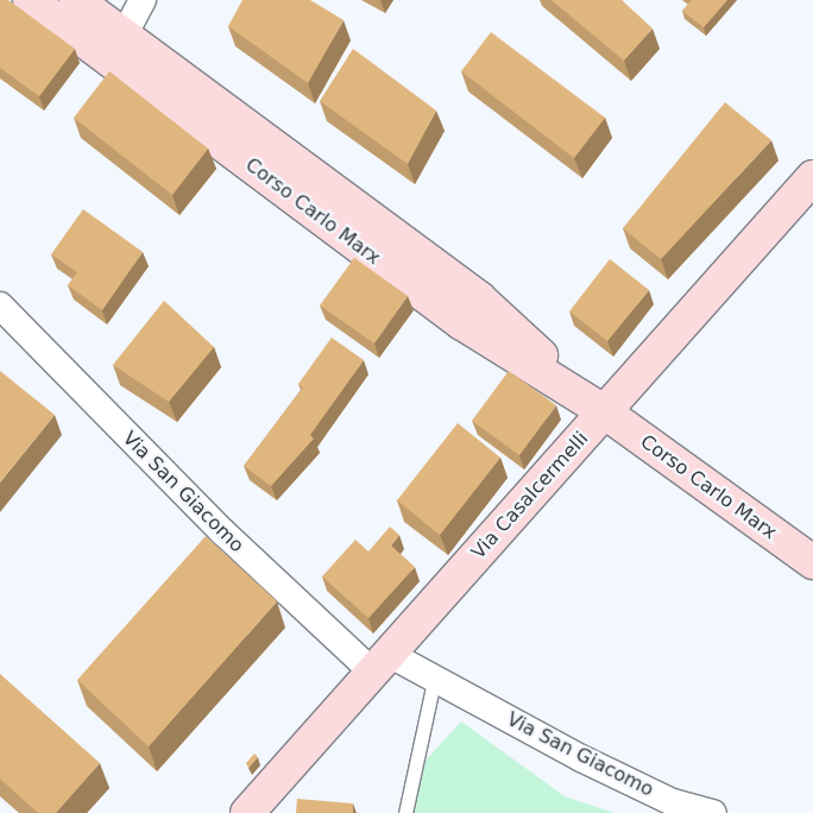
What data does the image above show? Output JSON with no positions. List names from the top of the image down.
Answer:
{
  "streets": {
    "street": ["Corso Carlo Marx", "Via San Giacomo", "Via Casalcermelli"]
  },
  "crossings": [
    ["Corso Carlo Marx", "Via Casalcermelli"],
    ["Via San Giacomo", "Via Casalcermelli"]
  ]
}
